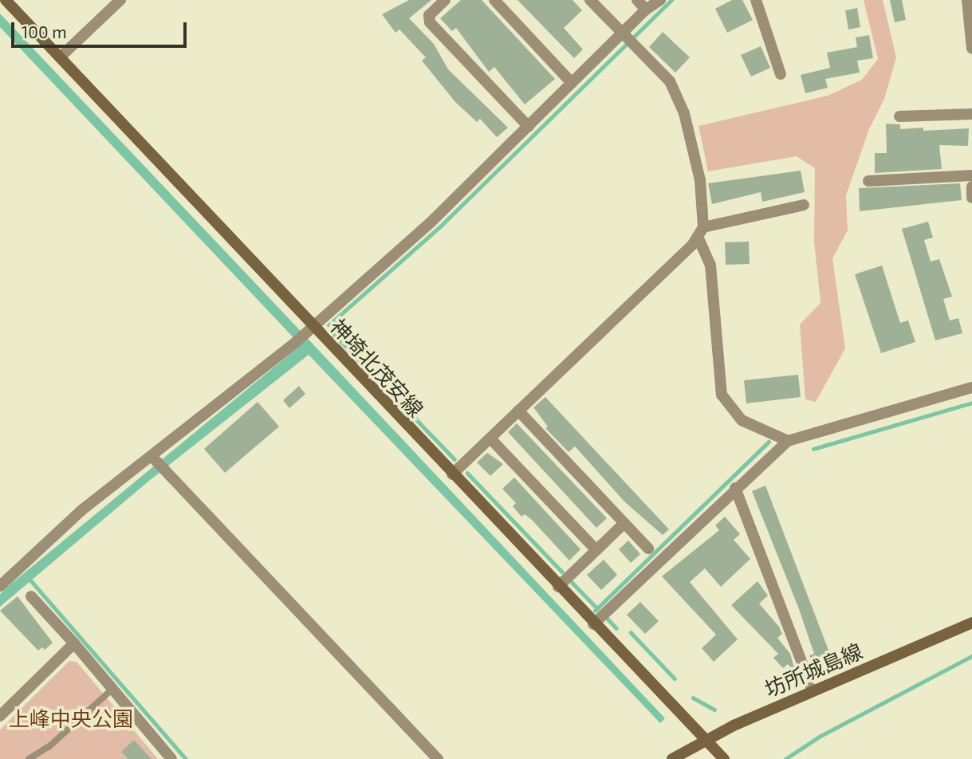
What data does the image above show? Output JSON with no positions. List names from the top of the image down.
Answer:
{
  "streets": {
    "main road": ["神埼北茂安線", "坊所城島線"]
  },
  "crossings": [
    ["神埼北茂安線", "坊所城島線"]
  ],
  "parks": ["上峰中央公園"],
  "scale_bar": "100 m"
}
